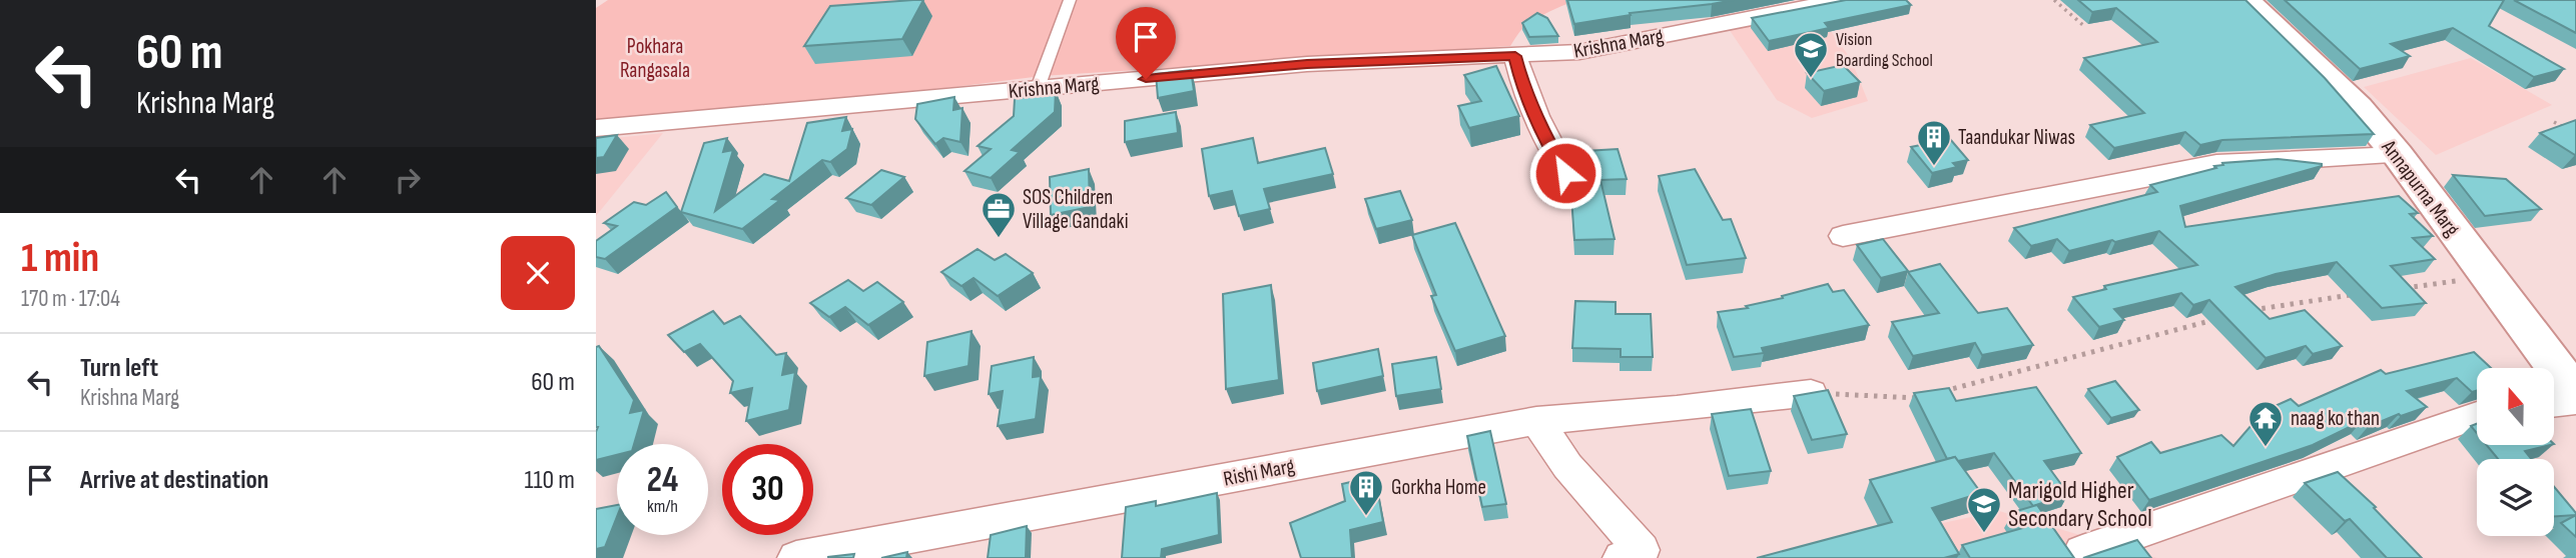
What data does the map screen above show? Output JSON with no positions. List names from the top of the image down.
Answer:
{
  "streets": {
    "main road": ["Annapurna Marg"],
    "street": ["Krishna Marg", "Rishi Marg"]
  },
  "parks": ["Pokhara Rangasala"],
  "places": {
    "school or university": ["Vision Boarding School", "Marigold Higher Secondary School"],
    "building": ["Taandukar Niwas", "Gorkha Home"],
    "office": ["SOS Children Village Gandaki"],
    "temple": ["naag ko than"]
  },
  "north": "top",
  "page": {
    "turn": ["60 m", "Krishna Marg"],
    "heading": ["1 min", "170 m · 17:04"],
    "list": [
      {
        "name": "Turn left",
        "note": "Krishna Marg",
        "value": "60 m"
      },
      {
        "name": "Arrive at destination",
        "value": "110 m"
      }
    ],
    "speed": "24 km/h",
    "limit": "30"
  }
}
